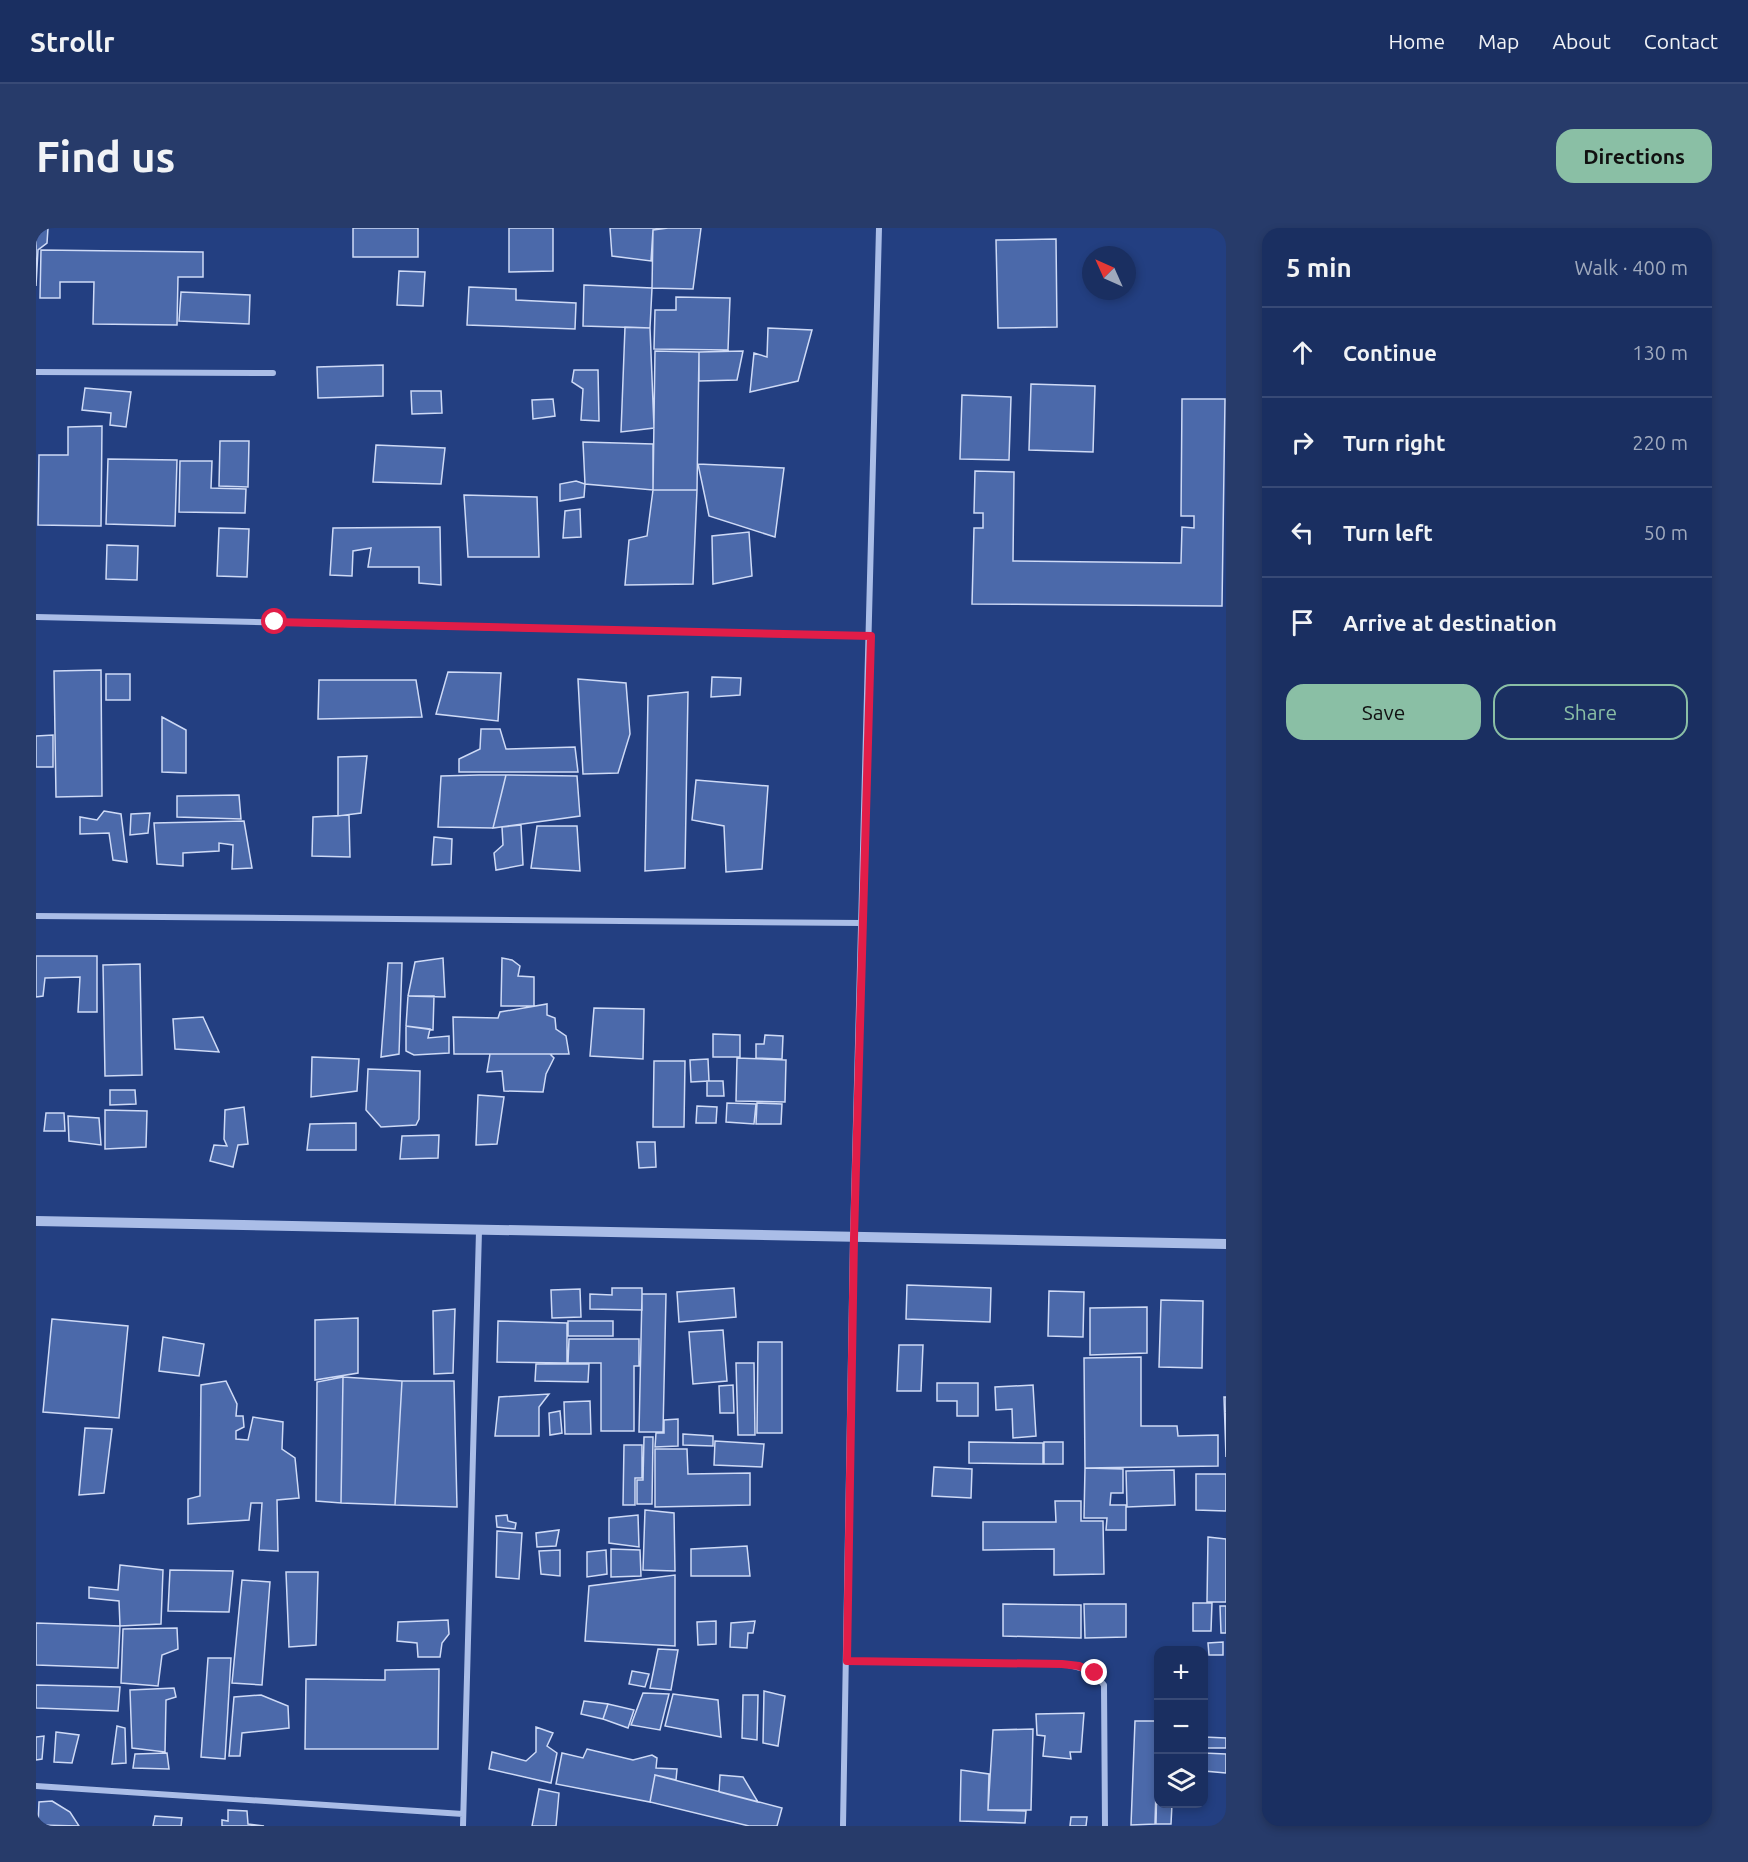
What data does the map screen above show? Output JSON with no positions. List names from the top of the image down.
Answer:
{
  "north": "top left",
  "page": {
    "header": "Strollr",
    "nav": [
      "Home",
      "Map",
      "About",
      "Contact"
    ],
    "buttons": [
      "Directions",
      ["Save", "Share"]
    ],
    "title": "Find us",
    "heading": ["5 min", "Walk · 400 m"],
    "list": [
      ["Continue", "130 m"],
      ["Turn right", "220 m"],
      ["Turn left", "50 m"],
      "Arrive at destination"
    ],
    "map_buttons": ["+", "−"]
  }
}
